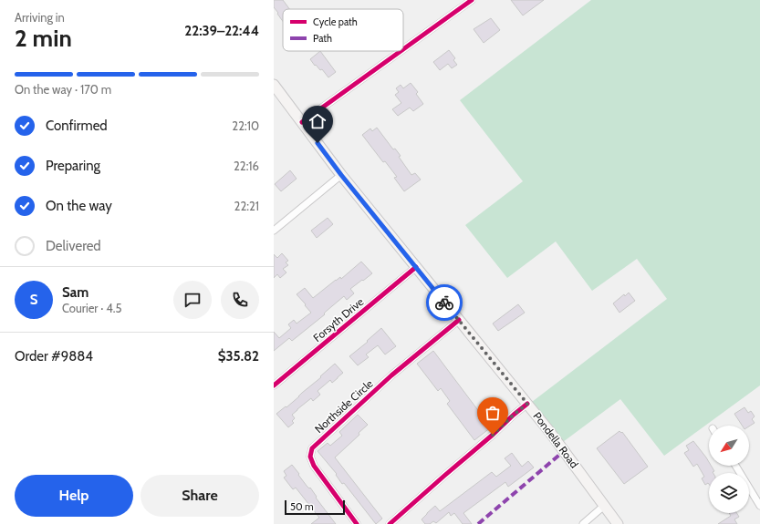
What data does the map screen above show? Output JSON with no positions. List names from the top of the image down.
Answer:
{
  "streets": {
    "main road": ["Pondella Road"],
    "street": ["Forsyth Drive", "Northside Circle"]
  },
  "crossings": [
    ["Forsyth Drive", "Pondella Road"],
    ["Northside Circle", "Pondella Road"]
  ],
  "legend": ["Cycle path", "Path"],
  "scale_bar": "50 m",
  "north": "bottom left",
  "page": {
    "heading": ["2 min", "Arriving in", "22:39–22:44"],
    "panel": [
      "Sam",
      "Courier · 4.5",
      "Order #9884",
      "$35.82"
    ],
    "bar": "On the way · 170 m",
    "list": [
      ["Confirmed", "22:10"],
      ["Preparing", "22:16"],
      ["On the way", "22:21"],
      "Delivered"
    ],
    "round": "S",
    "buttons": ["Help", "Share"],
    "scale": "50 m"
  }
}
